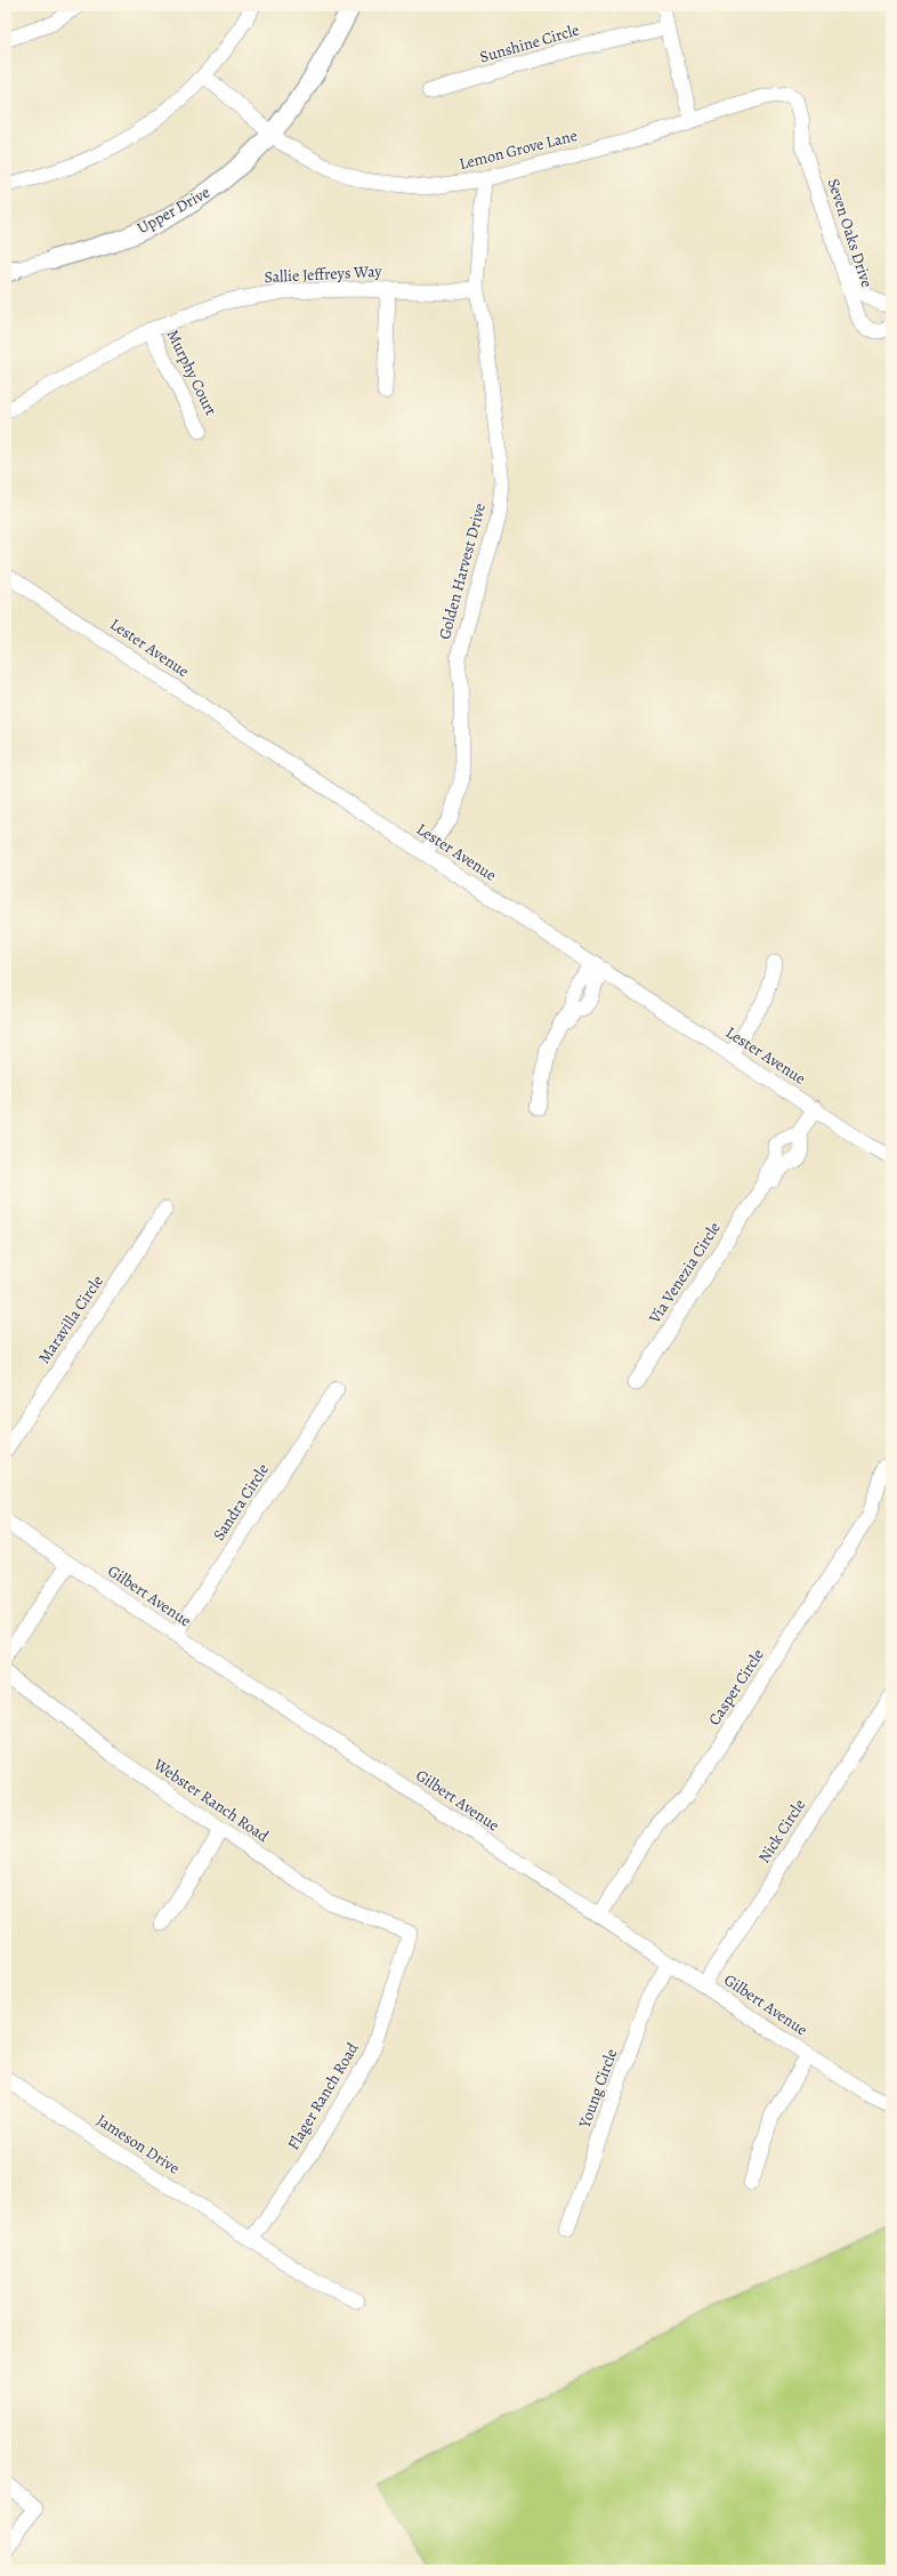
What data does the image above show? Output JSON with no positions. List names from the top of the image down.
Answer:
{
  "streets": {
    "main road": ["Upper Drive"],
    "street": [
      "Sunshine Circle",
      "Lemon Grove Lane",
      "Seven Oaks Drive",
      "Sallie Jeffreys Way",
      "Murphy Court",
      "Golden Harvest Drive",
      "Lester Avenue",
      "Via Venezia Circle",
      "Maravilla Circle",
      "Sandra Circle",
      "Gilbert Avenue",
      "Casper Circle",
      "Webster Ranch Road",
      "Nick Circle",
      "Young Circle",
      "Flager Ranch Road",
      "Jameson Drive"
    ]
  },
  "crossings": [
    ["Lemon Grove Lane", "Upper Drive"],
    ["Lemon Grove Lane", "Seven Oaks Drive"],
    ["Lemon Grove Lane", "Golden Harvest Drive"],
    ["Sallie Jeffreys Way", "Murphy Court"],
    ["Sallie Jeffreys Way", "Golden Harvest Drive"],
    ["Golden Harvest Drive", "Lester Avenue"],
    ["Sandra Circle", "Gilbert Avenue"],
    ["Gilbert Avenue", "Casper Circle"],
    ["Gilbert Avenue", "Nick Circle"],
    ["Gilbert Avenue", "Young Circle"],
    ["Webster Ranch Road", "Flager Ranch Road"],
    ["Flager Ranch Road", "Jameson Drive"]
  ]
}
